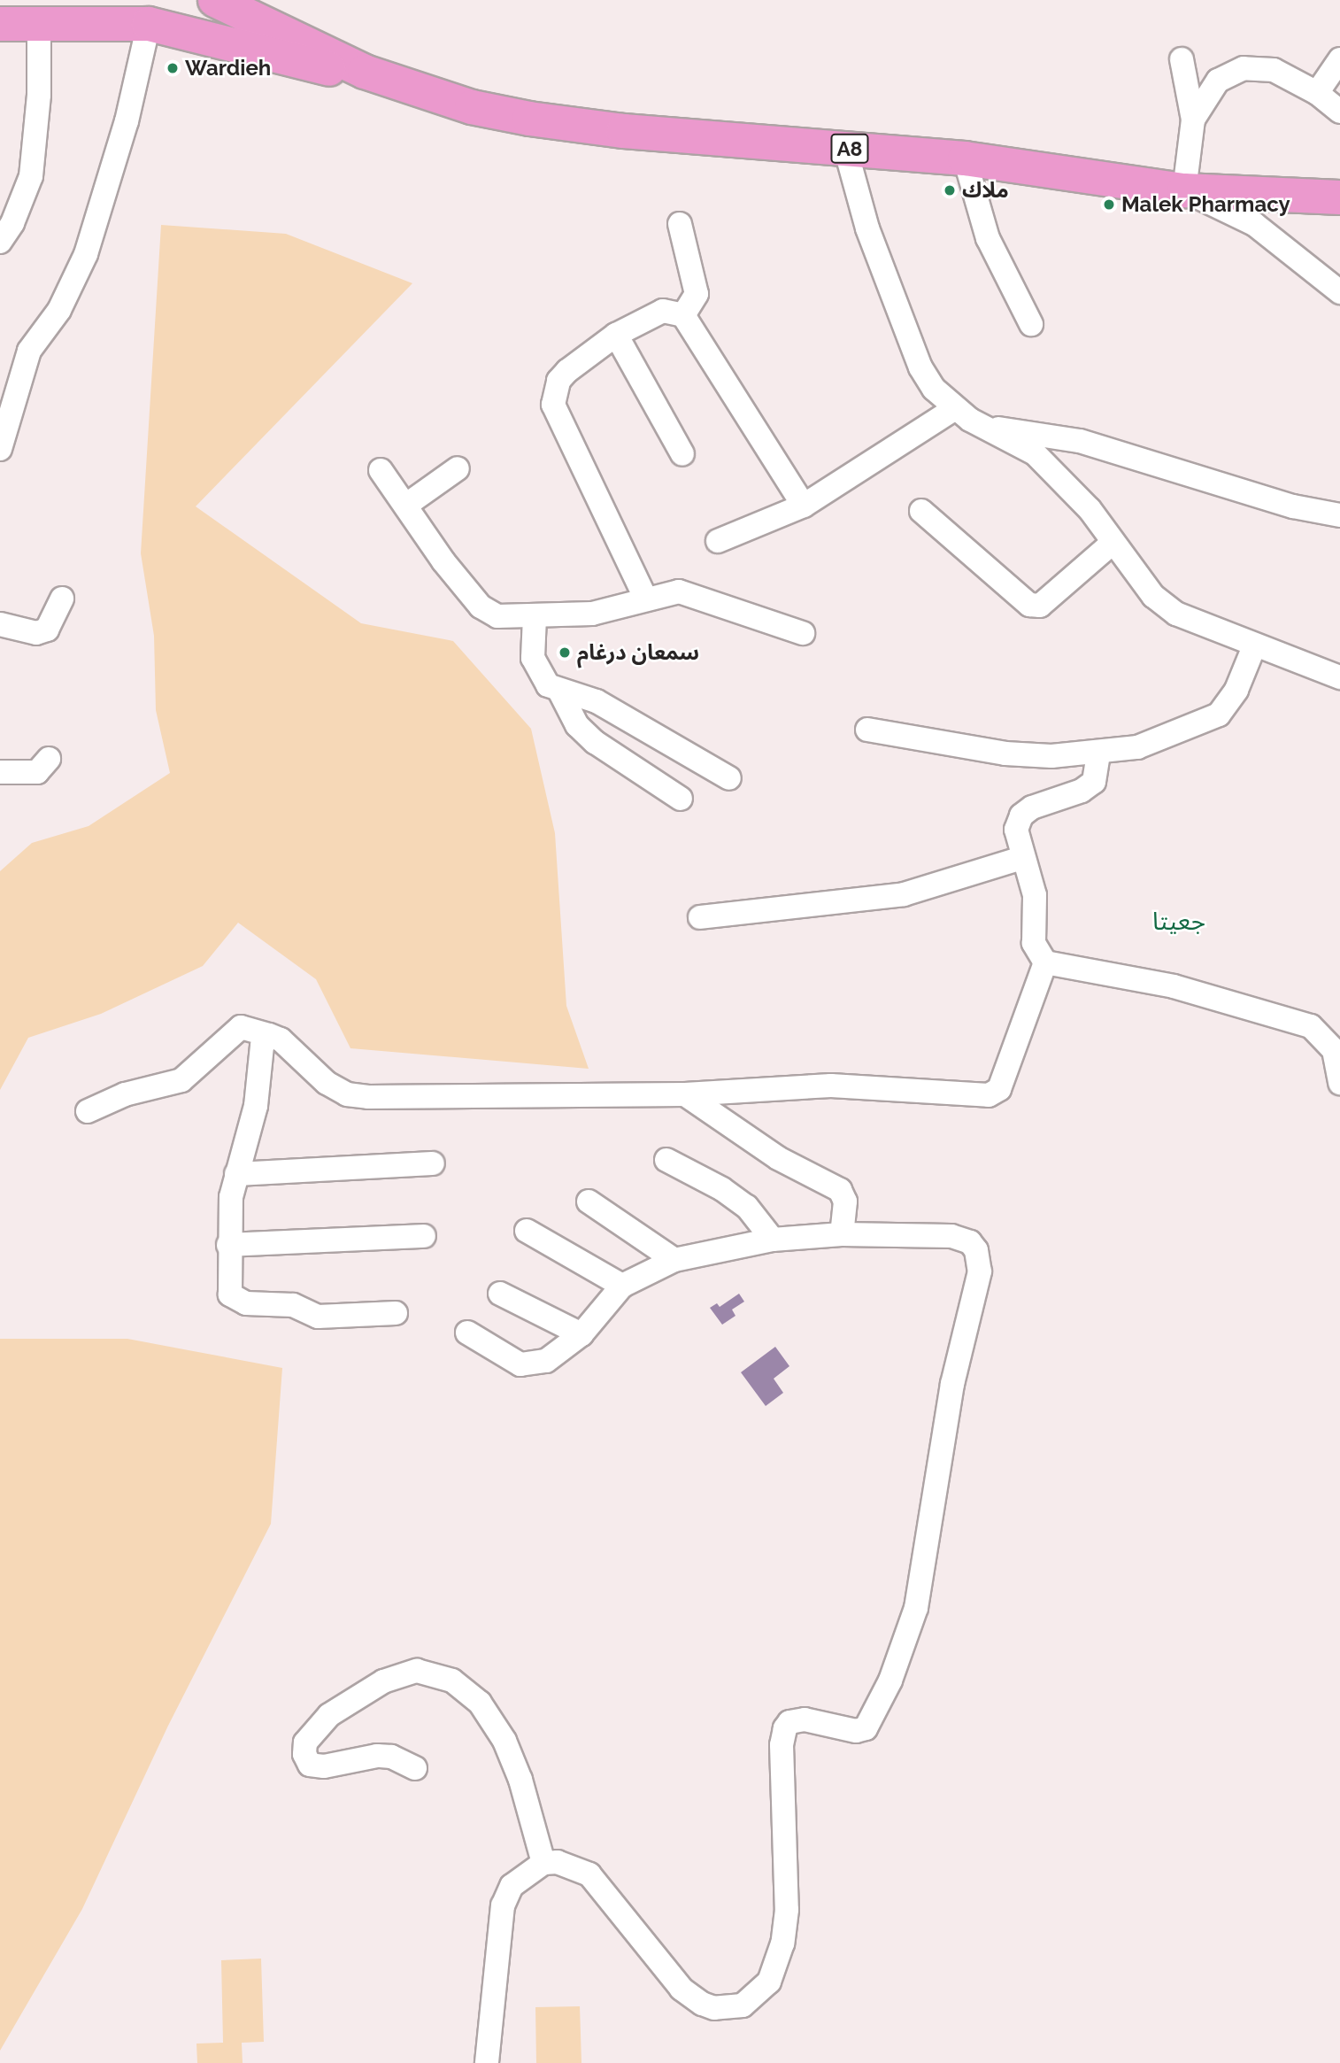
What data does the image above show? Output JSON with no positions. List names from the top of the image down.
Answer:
{
  "streets": {
    "highway": ["A8"]
  },
  "districts": ["جعيتا"],
  "places": [
    "Wardieh",
    "ملاك",
    "Malek Pharmacy",
    "سمعان درغام"
  ]
}
